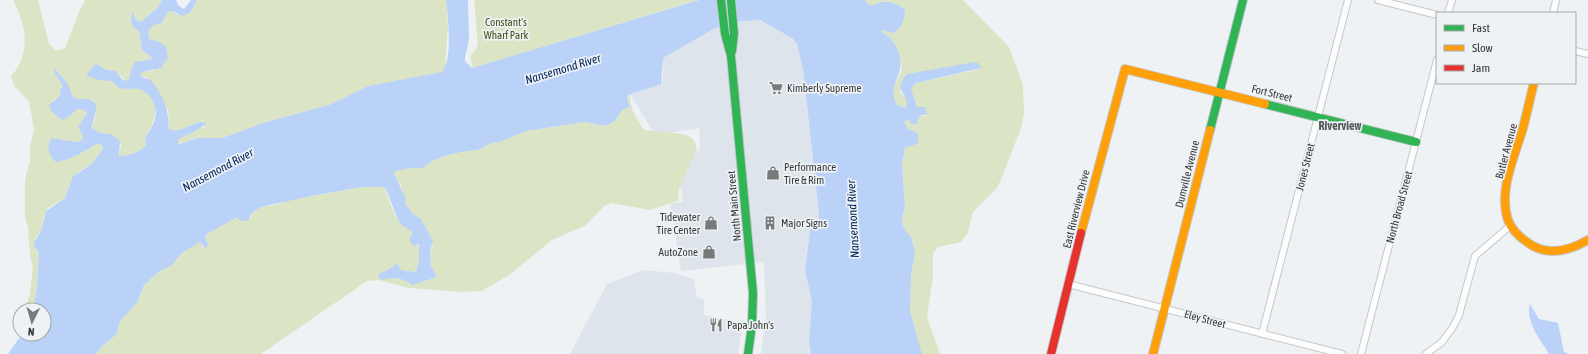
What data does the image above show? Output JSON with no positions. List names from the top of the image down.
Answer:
{
  "streets": {
    "street": [
      "Fort Street",
      "Butler Avenue",
      "Jones Street",
      "Dumville Avenue",
      "North Main Street",
      "North Broad Street",
      "East Riverview Drive",
      "Eley Street"
    ]
  },
  "crossings": [
    ["Fort Street", "Jones Street"],
    ["Fort Street", "Dumville Avenue"],
    ["Fort Street", "North Broad Street"],
    ["Fort Street", "East Riverview Drive"],
    ["Jones Street", "Eley Street"],
    ["Dumville Avenue", "Eley Street"],
    ["East Riverview Drive", "Eley Street"]
  ],
  "districts": ["Riverview"],
  "water": ["Nansemond River"],
  "parks": ["Constant's Wharf Park"],
  "places": {
    "supermarket": ["Kimberly Supreme"],
    "shop": ["Performance Tire & Rim", "Tidewater Tire Center", "AutoZone"],
    "building": ["Major Signs"],
    "restaurant": ["Papa John's"]
  },
  "legend": ["Fast", "Slow", "Jam"],
  "north": "bottom"
}
